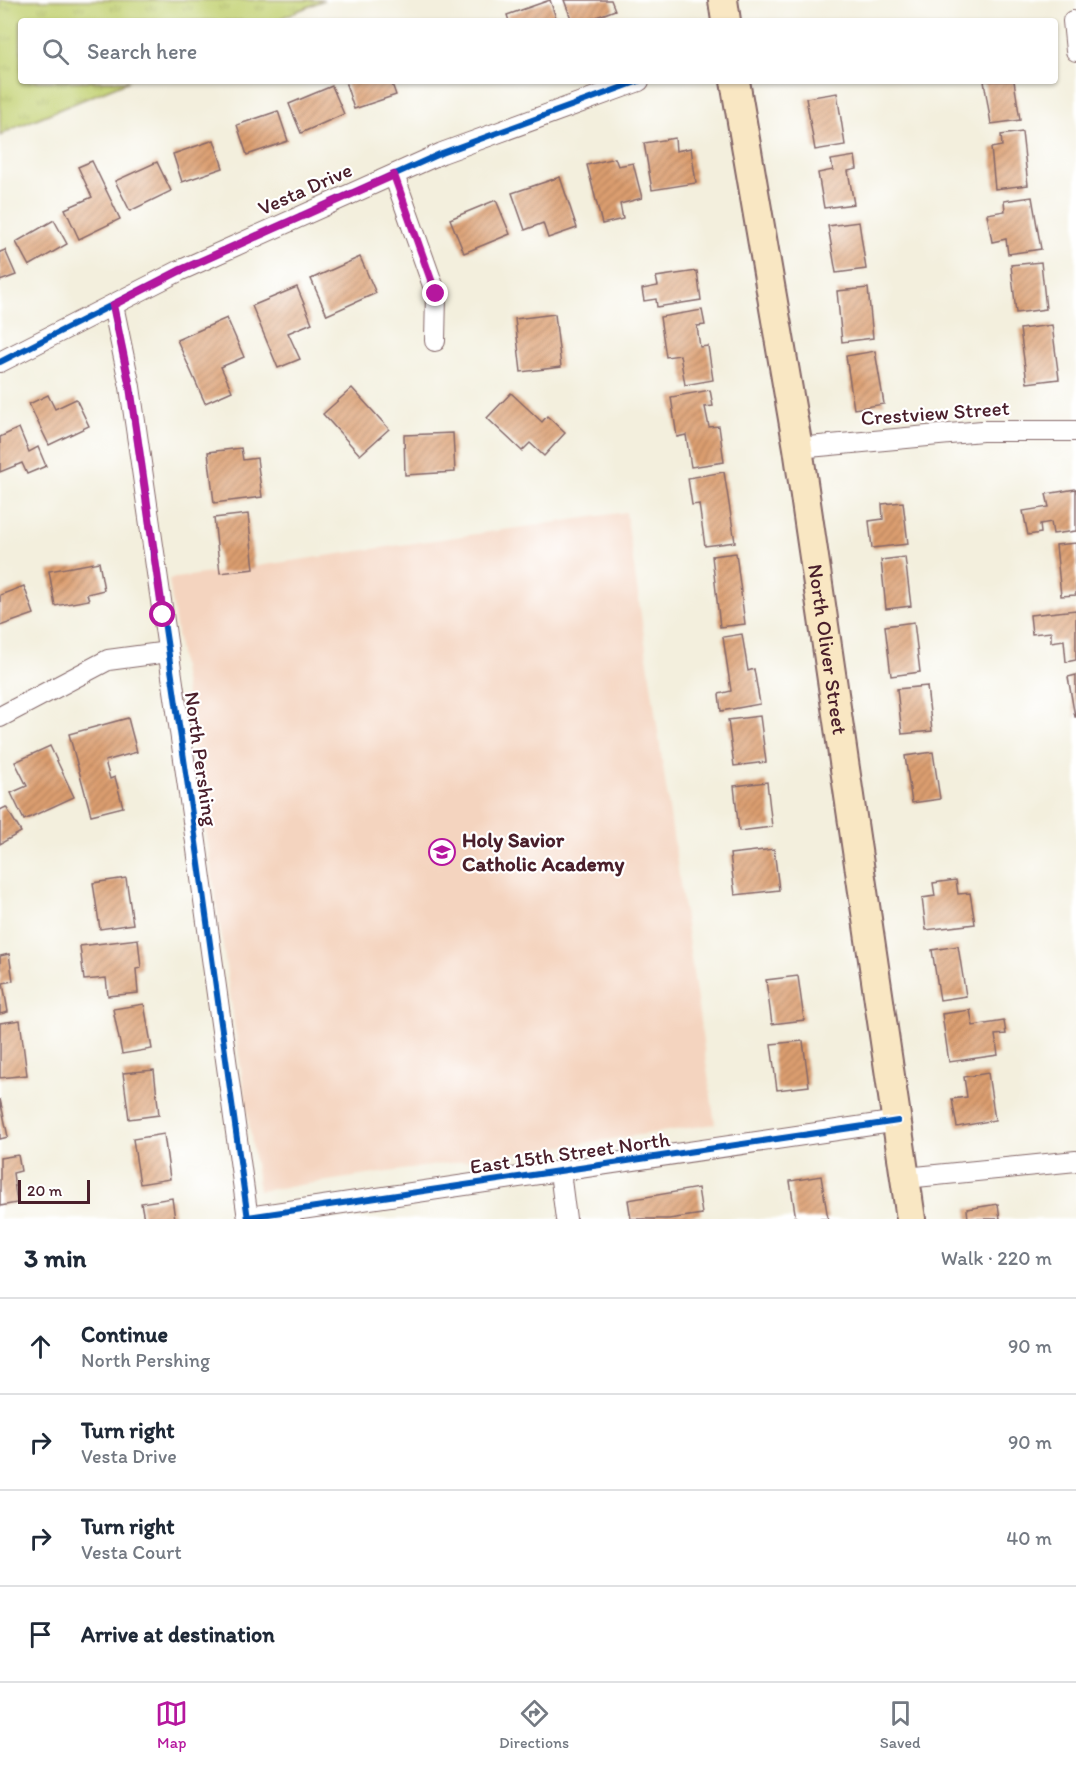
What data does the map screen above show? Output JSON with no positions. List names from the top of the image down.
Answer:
{
  "streets": {
    "main road": ["North Oliver Street"],
    "street": [
      "Vesta Drive",
      "Crestview Street",
      "North Pershing",
      "East 15th Street North"
    ]
  },
  "crossings": [
    ["Vesta Drive", "North Pershing"],
    ["Crestview Street", "North Oliver Street"],
    ["North Oliver Street", "East 15th Street North"],
    ["North Pershing", "East 15th Street North"]
  ],
  "places": {
    "school or university": ["Holy Savior Catholic Academy"]
  },
  "scale_bar": "20 m",
  "page": {
    "search": "Search here",
    "scale": "20 m",
    "heading": ["3 min", "Walk · 220 m"],
    "list": [
      ["Continue", "North Pershing", "90 m"],
      ["Turn right", "Vesta Drive", "90 m"],
      ["Turn right", "Vesta Court", "40 m"],
      "Arrive at destination"
    ],
    "nav": ["Map", "Directions", "Saved"]
  }
}
